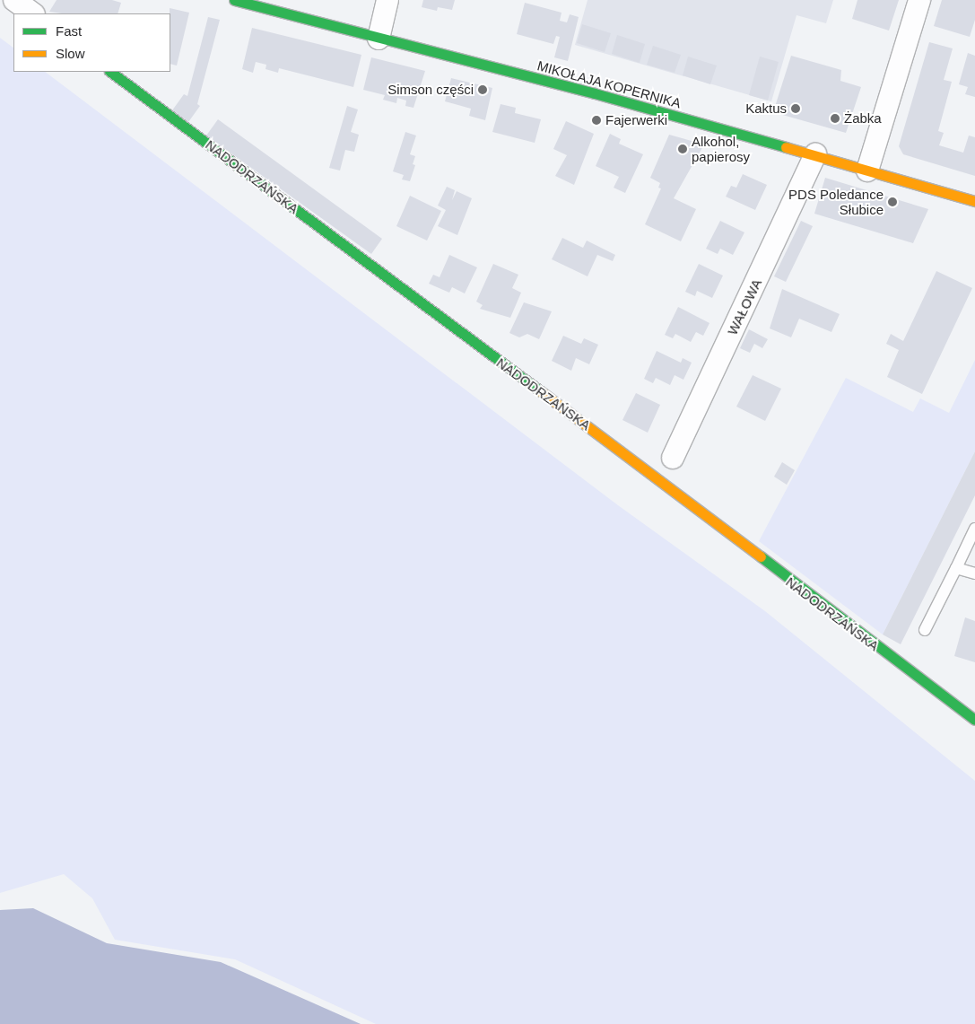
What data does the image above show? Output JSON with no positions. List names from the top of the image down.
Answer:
{
  "streets": {
    "street": ["MIKOŁAJA KOPERNIKA", "NADODRZAŃSKA", "WAŁOWA"]
  },
  "crossings": [
    ["MIKOŁAJA KOPERNIKA", "WAŁOWA"]
  ],
  "places": [
    "Simson części",
    "Kaktus",
    "Żabka",
    "Fajerwerki",
    "Alkohol, papierosy",
    "PDS Poledance Słubice"
  ],
  "legend": ["Fast", "Slow"]
}
